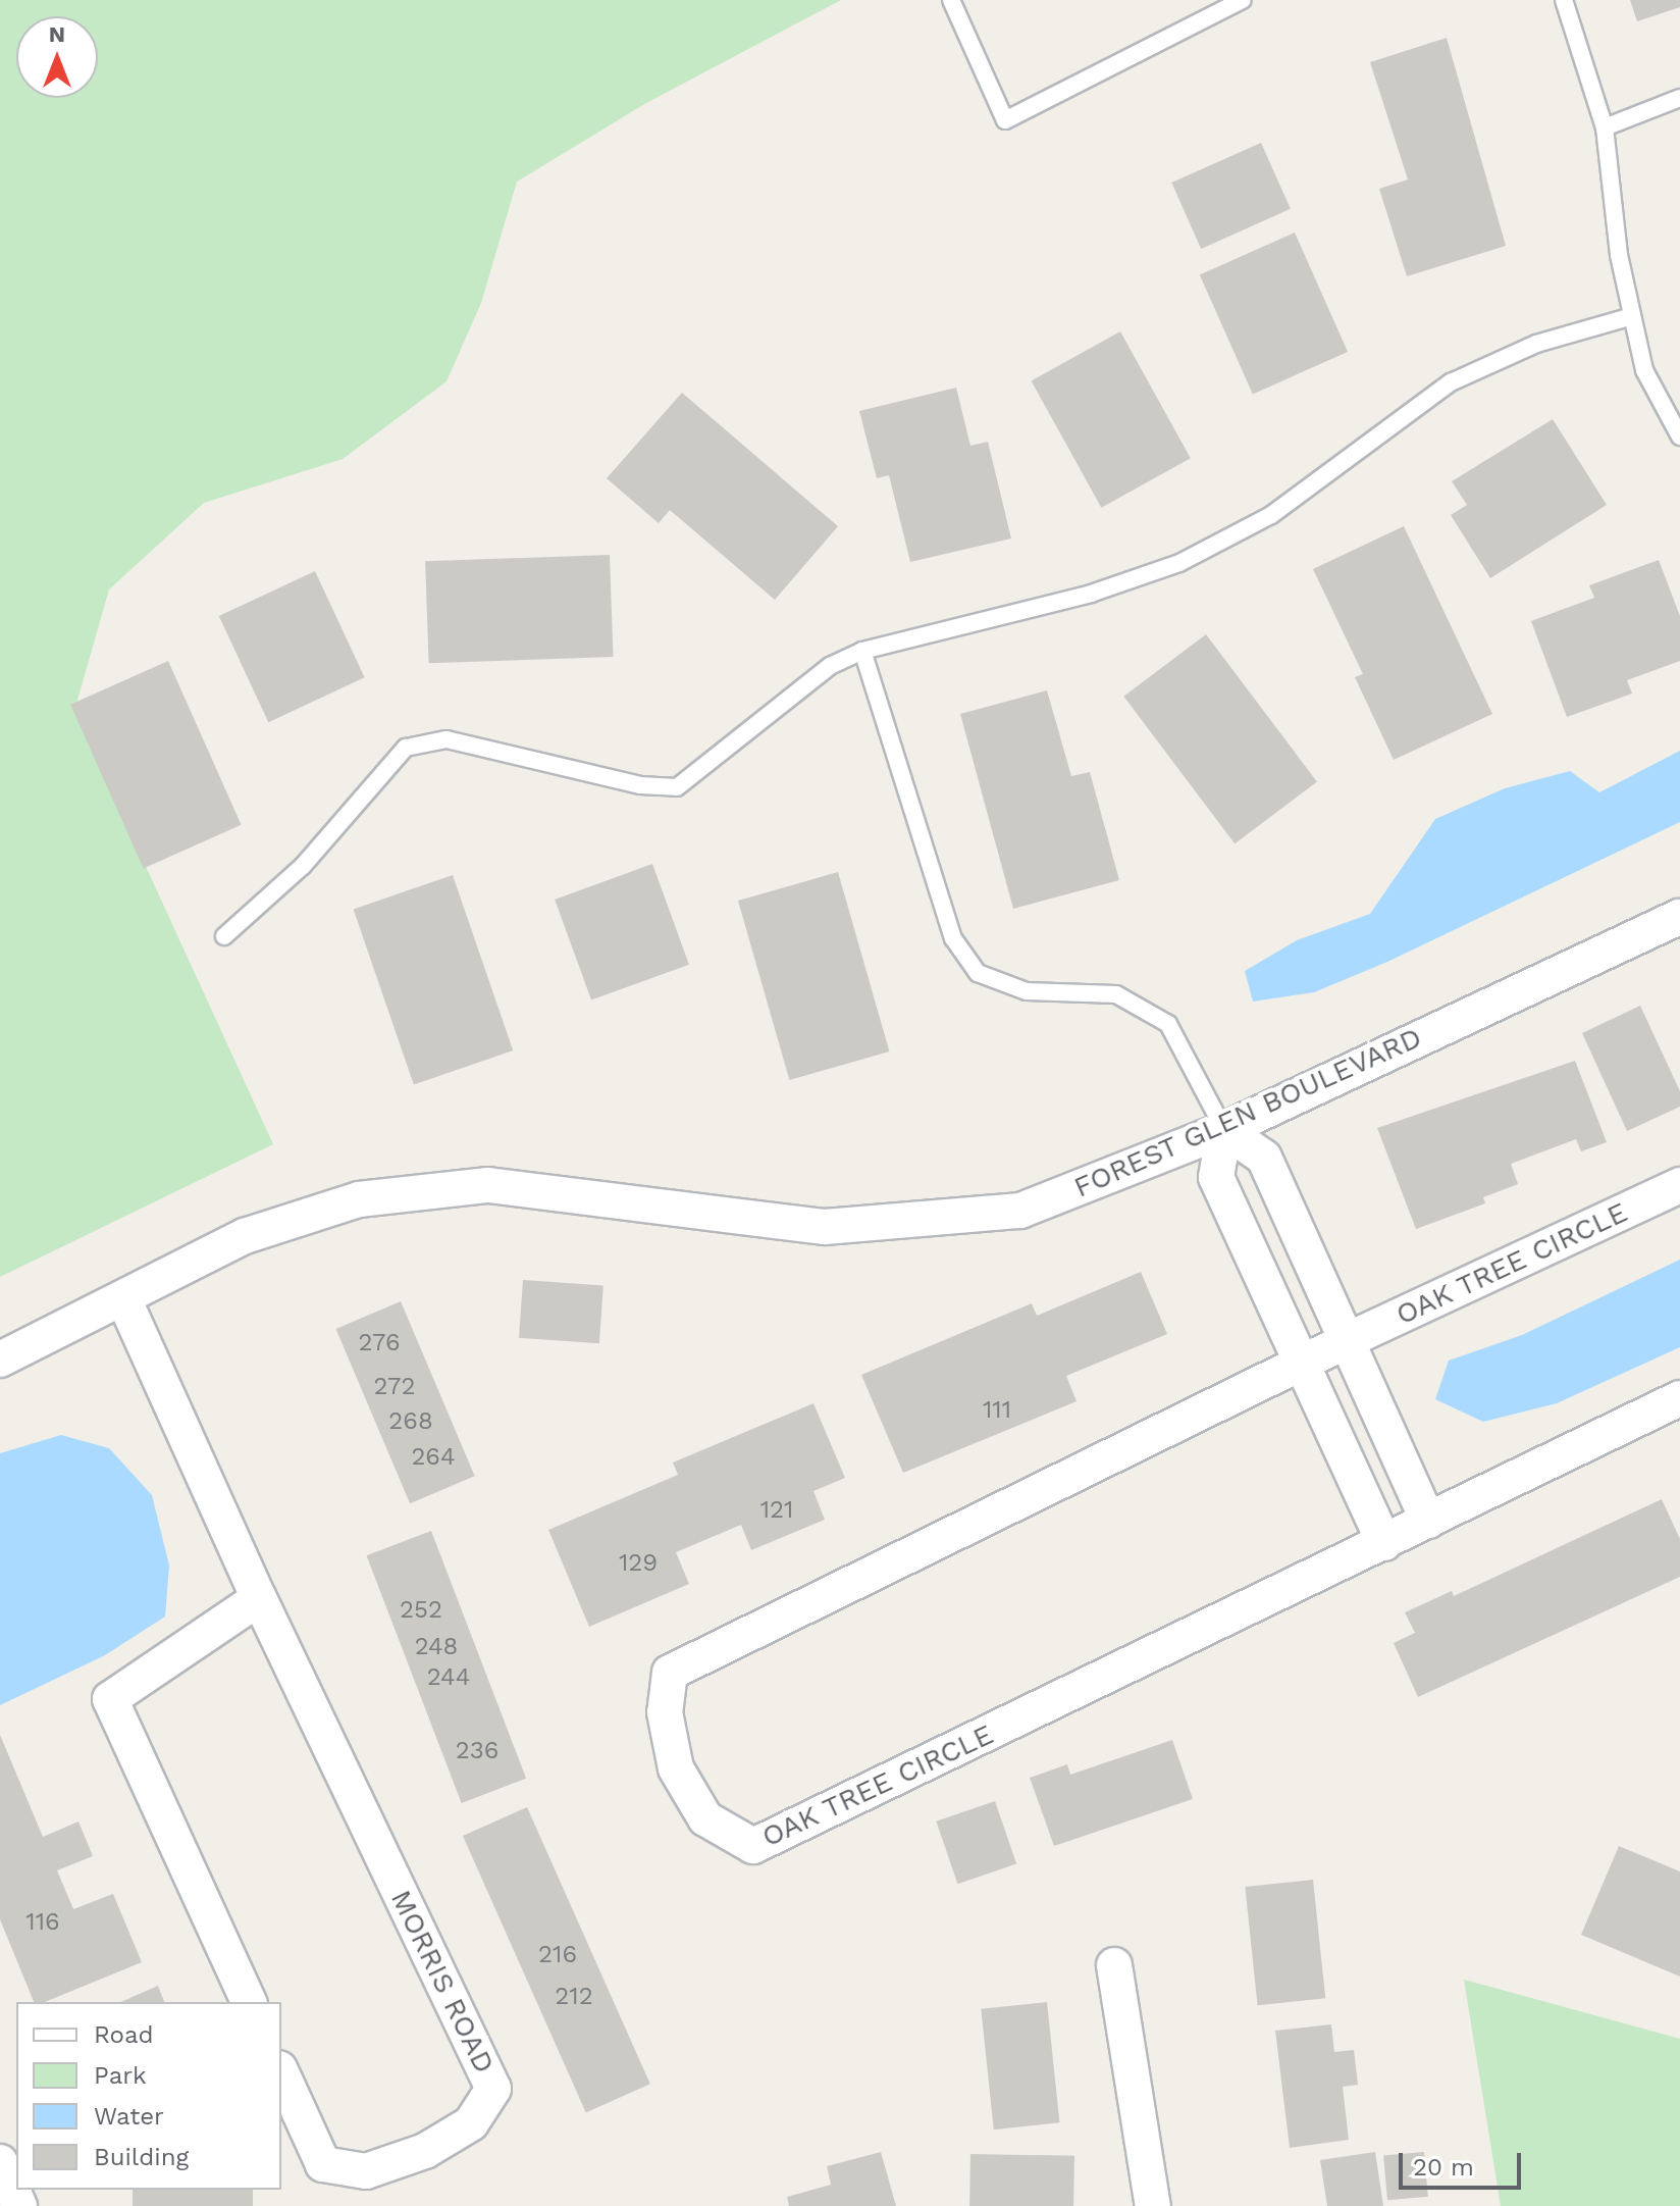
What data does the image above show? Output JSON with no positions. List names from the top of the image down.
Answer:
{
  "streets": {
    "street": ["FOREST GLEN BOULEVARD", "OAK TREE CIRCLE", "MORRIS ROAD"]
  },
  "crossings": [
    ["FOREST GLEN BOULEVARD", "MORRIS ROAD"]
  ],
  "house_numbers": [
    "276",
    "272",
    "111",
    "268",
    "264",
    "121",
    "129",
    "252",
    "248",
    "244",
    "236",
    "116",
    "216",
    "212"
  ],
  "legend": [
    "Road",
    "Park",
    "Water",
    "Building"
  ],
  "scale_bar": "20 m",
  "north": "top"
}
